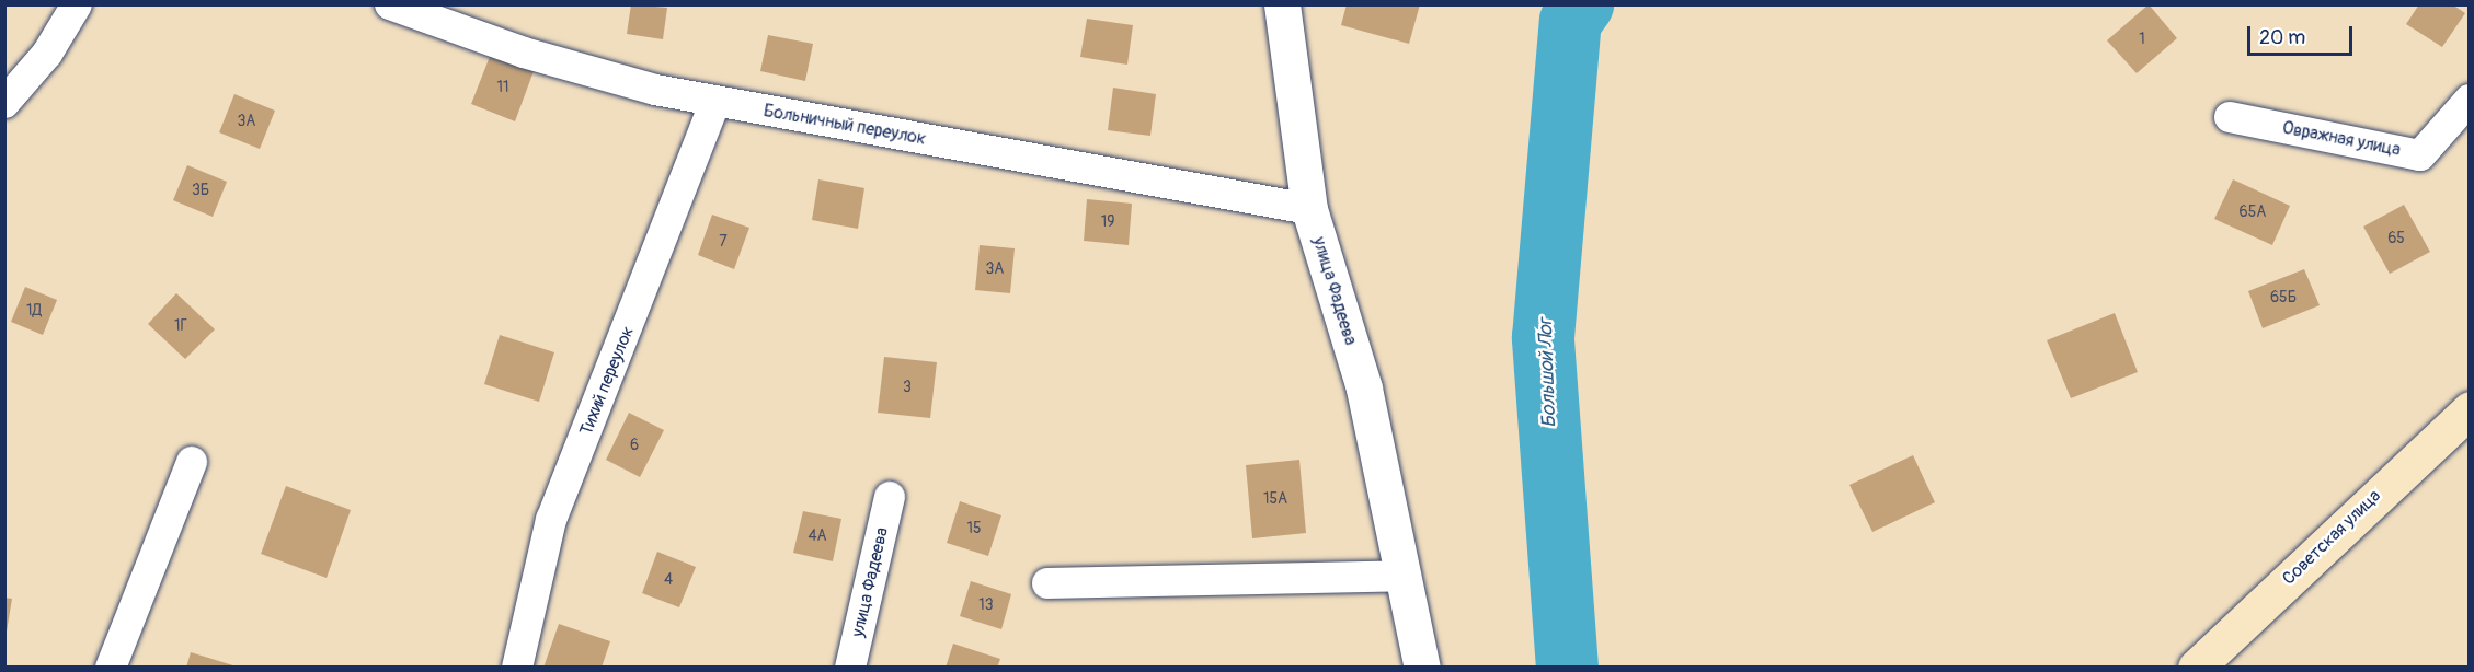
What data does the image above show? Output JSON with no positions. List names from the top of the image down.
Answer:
{
  "streets": {
    "main road": ["Советская улица"],
    "street": [
      "Больничный переулок",
      "Овражная улица",
      "улица Фадеева",
      "Тихий переулок"
    ]
  },
  "crossings": [
    ["Больничный переулок", "улица Фадеева"],
    ["Больничный переулок", "Тихий переулок"]
  ],
  "water": ["Большой Лог"],
  "house_numbers": [
    "1",
    "11",
    "3А",
    "3Б",
    "65А",
    "19",
    "65",
    "7",
    "3А",
    "65Б",
    "1Д",
    "1Г",
    "3",
    "6",
    "15А",
    "15",
    "4А",
    "4",
    "13"
  ],
  "scale_bar": "20 m"
}
